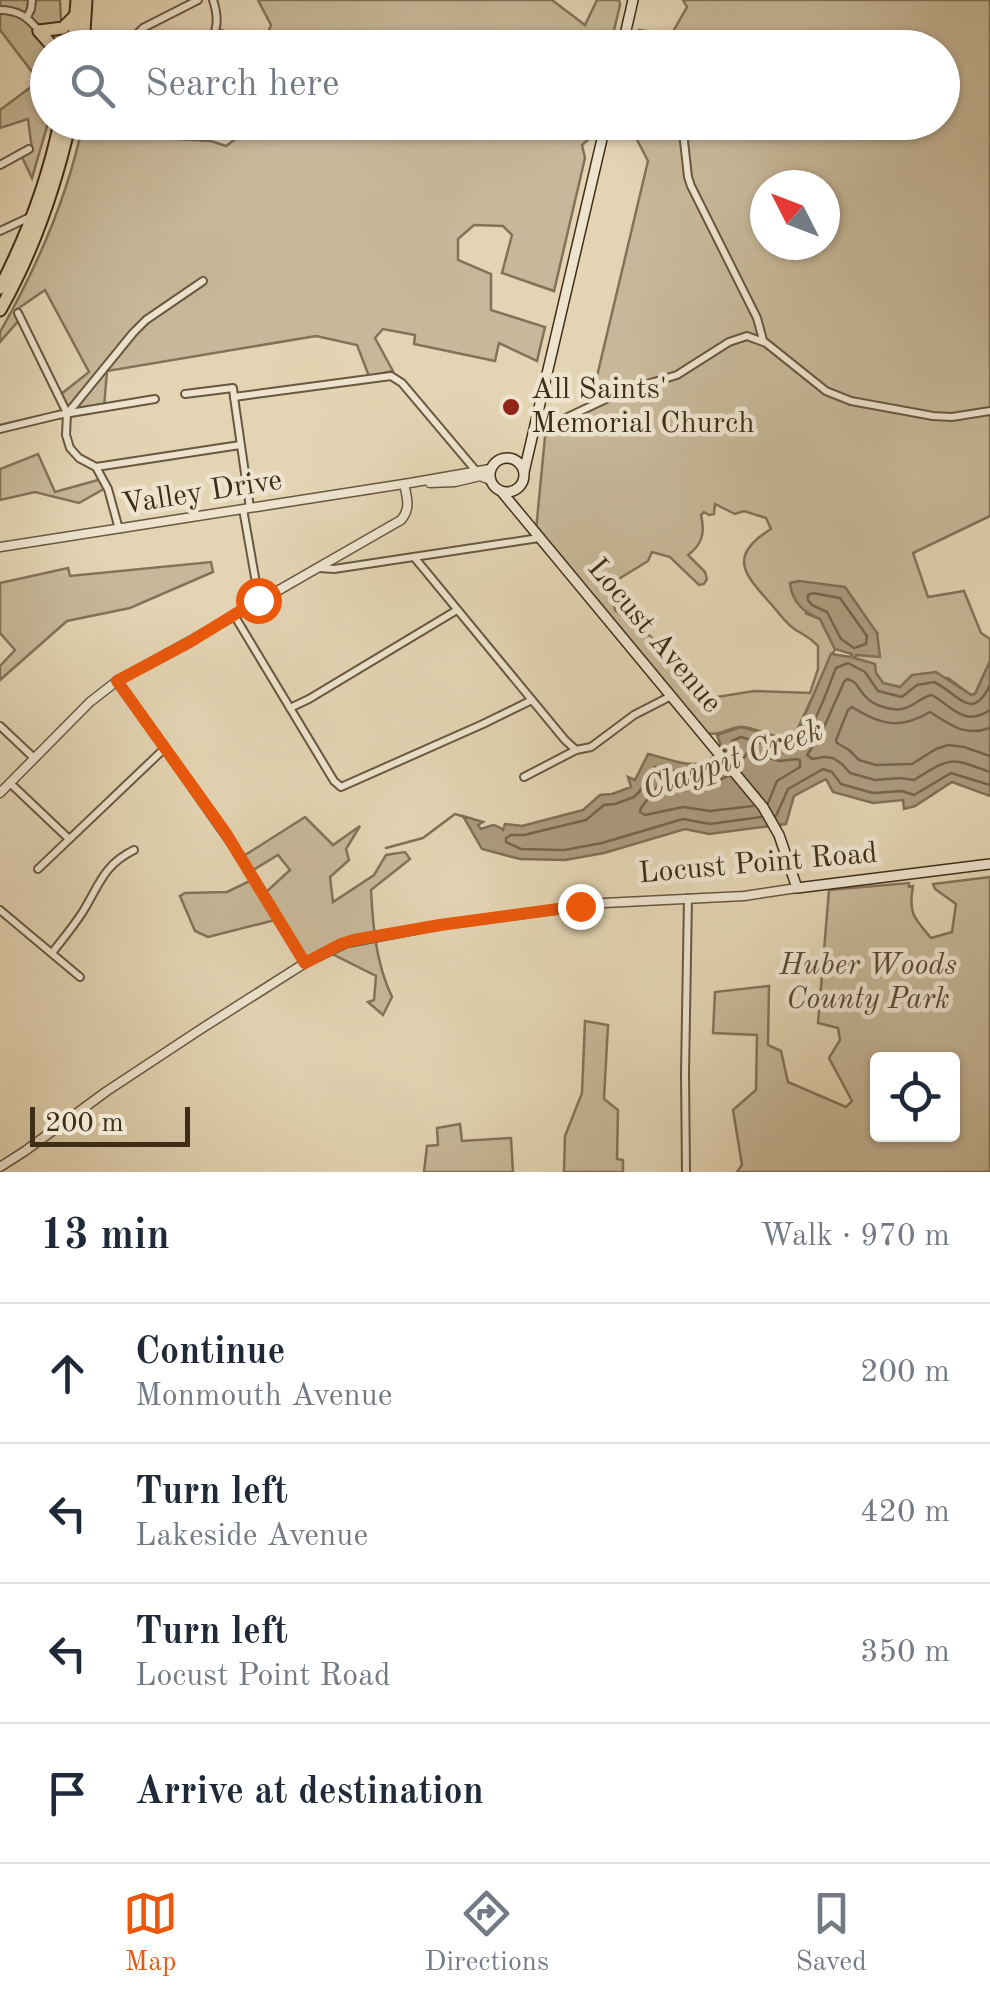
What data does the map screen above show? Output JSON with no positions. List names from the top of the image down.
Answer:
{
  "streets": {
    "main road": ["Locust Avenue", "Locust Point Road"],
    "street": ["Valley Drive"]
  },
  "crossings": [
    ["Valley Drive", "Locust Avenue"],
    ["Locust Avenue", "Locust Point Road"]
  ],
  "water": ["Claypit Creek"],
  "parks": ["Huber Woods County Park"],
  "places": ["All Saints' Memorial Church"],
  "scale_bar": "200 m",
  "north": "top left",
  "page": {
    "search": "Search here",
    "scale": "200 m",
    "heading": ["13 min", "Walk · 970 m"],
    "list": [
      ["Continue", "Monmouth Avenue", "200 m"],
      ["Turn left", "Lakeside Avenue", "420 m"],
      ["Turn left", "Locust Point Road", "350 m"],
      "Arrive at destination"
    ],
    "nav": ["Map", "Directions", "Saved"]
  }
}
